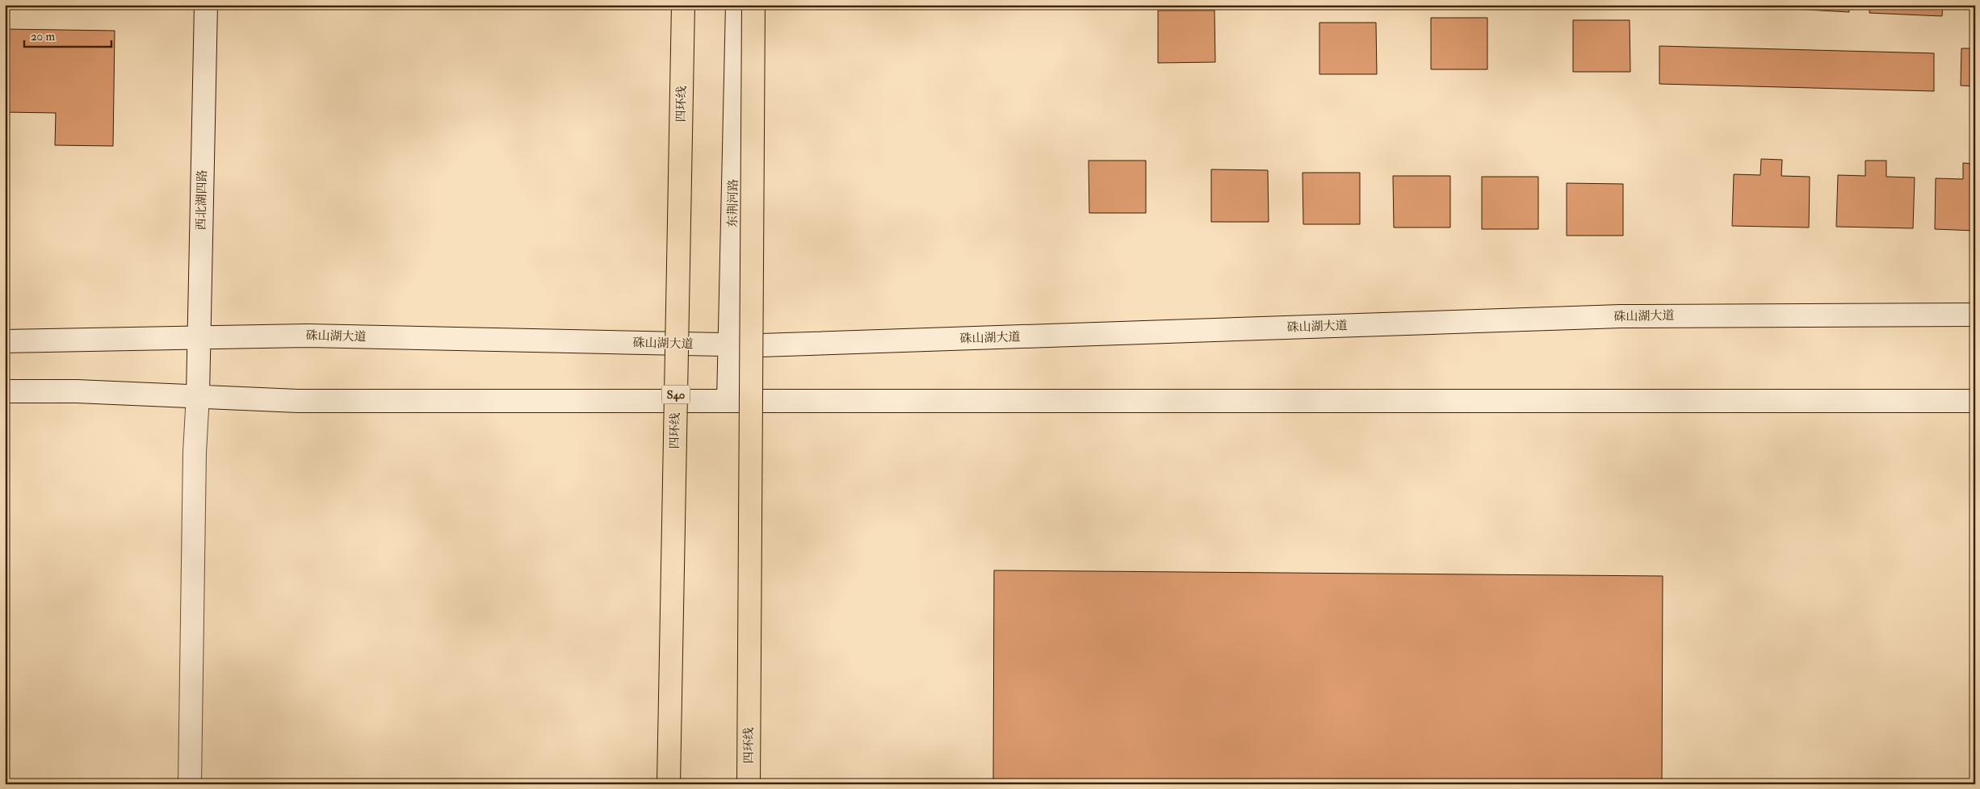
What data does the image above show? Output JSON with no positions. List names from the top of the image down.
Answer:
{
  "streets": {
    "highway": ["四环线", "S40"],
    "main road": ["西北湖四路", "东荆河路", "硃山湖大道"]
  },
  "crossings": [
    ["西北湖四路", "硃山湖大道"],
    ["东荆河路", "硃山湖大道"]
  ],
  "scale_bar": "20 m"
}
